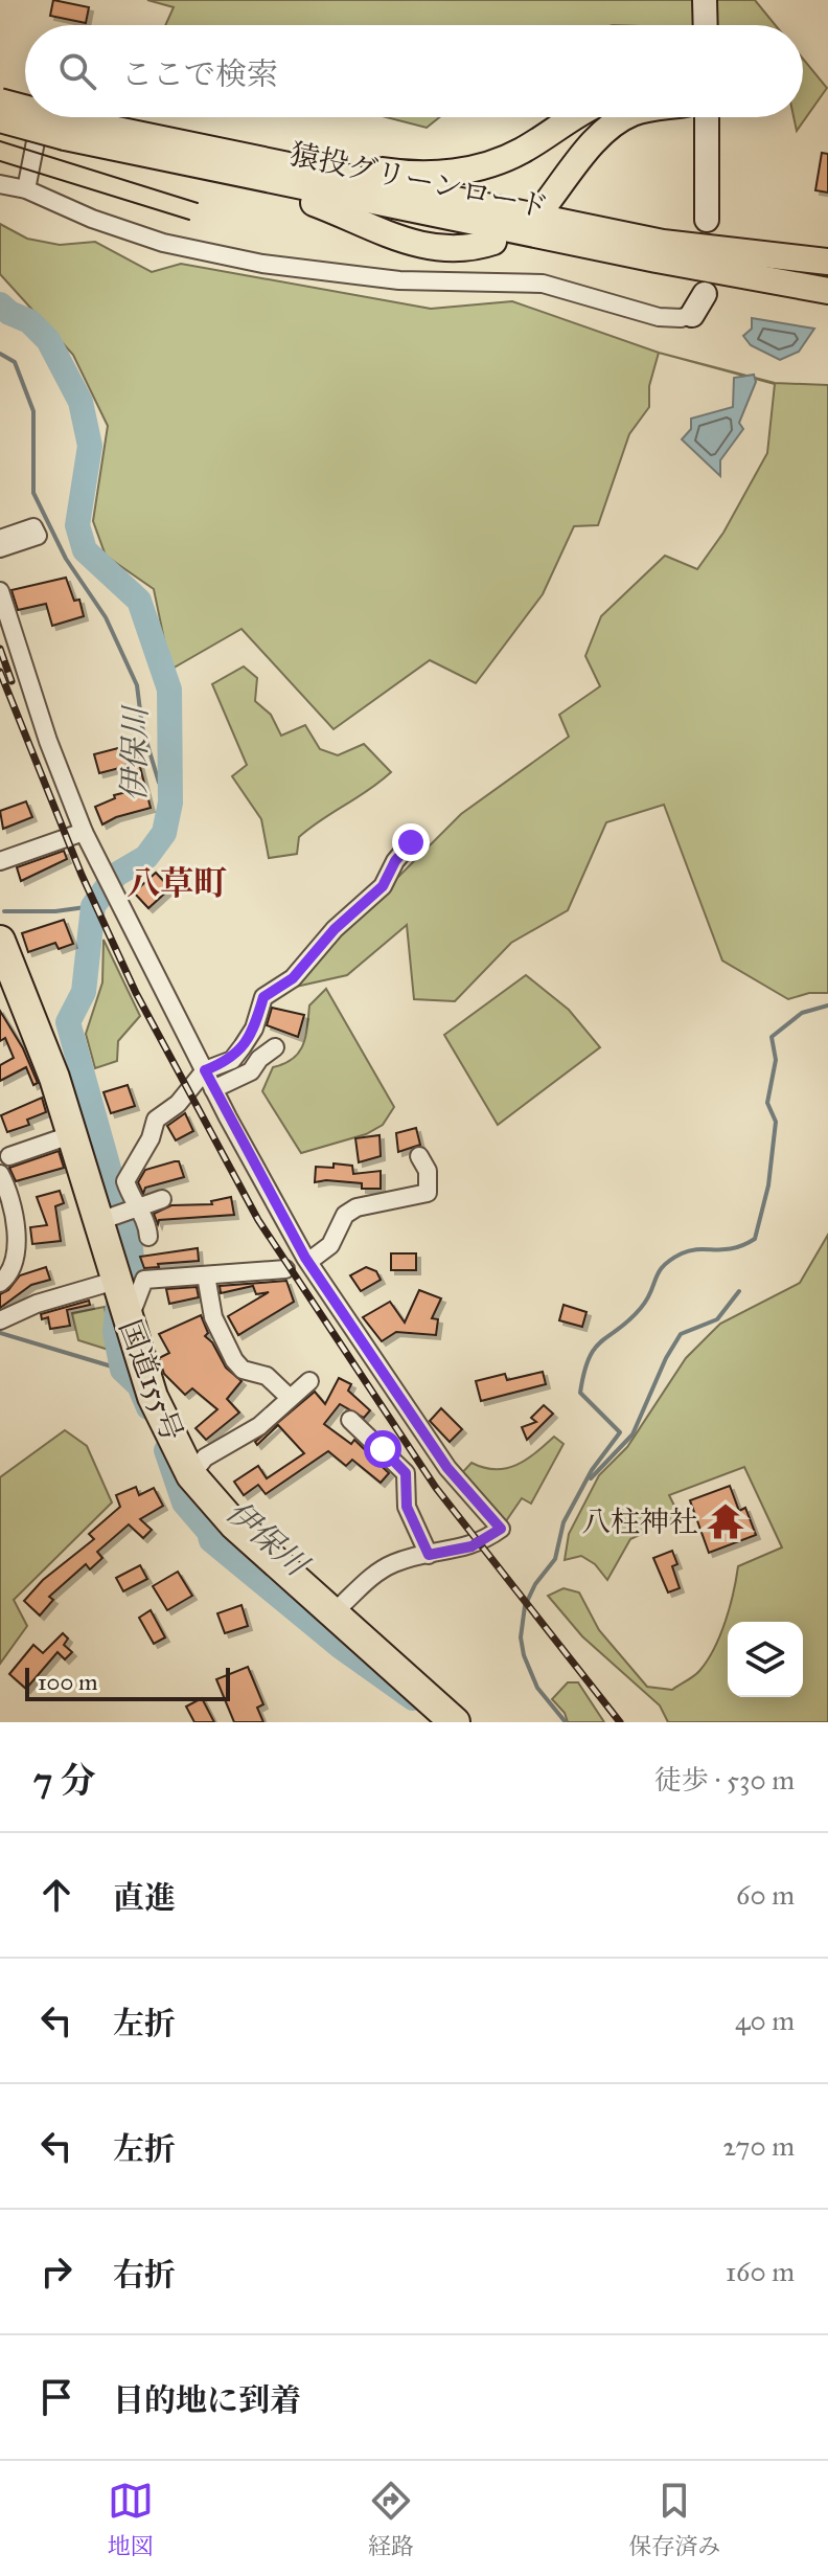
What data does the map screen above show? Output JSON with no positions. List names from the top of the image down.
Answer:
{
  "streets": {
    "highway": ["国道155号"],
    "main road": ["猿投グリーンロード"]
  },
  "districts": ["八草町"],
  "water": ["伊保川"],
  "places": {
    "temple": ["八柱神社"]
  },
  "scale_bar": "100 m",
  "page": {
    "search": "ここで検索",
    "scale": "100 m",
    "heading": ["7 分", "徒歩 · 530 m"],
    "list": [
      ["直進", "60 m"],
      ["左折", "40 m"],
      ["左折", "270 m"],
      ["右折", "160 m"],
      "目的地に到着"
    ],
    "nav": ["地図", "経路", "保存済み"]
  }
}
